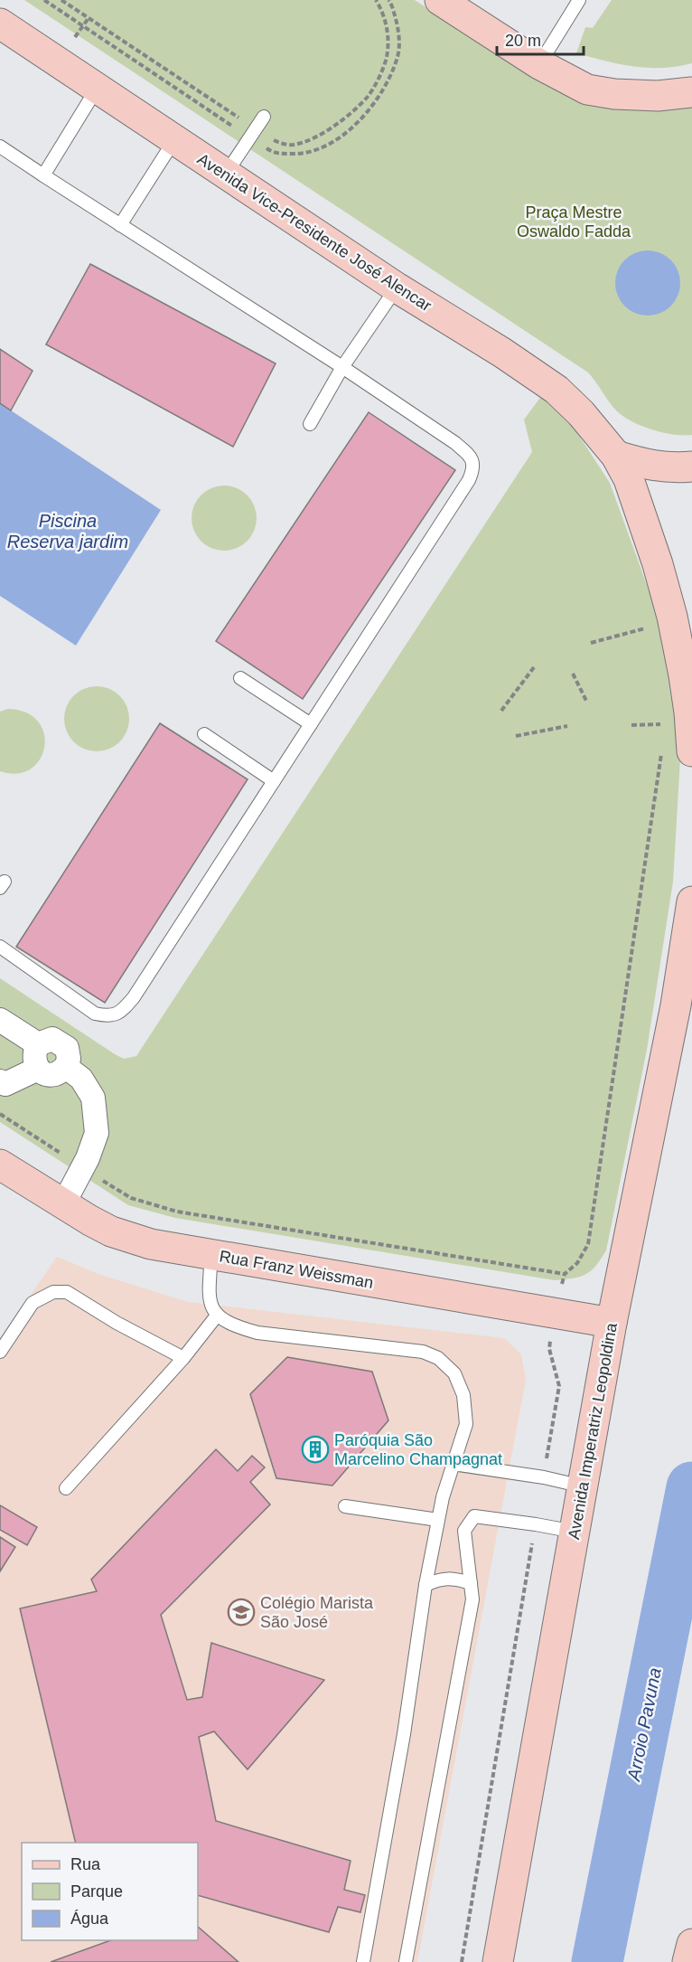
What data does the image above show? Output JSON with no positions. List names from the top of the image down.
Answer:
{
  "streets": {
    "street": ["Avenida Vice-Presidente José Alencar", "Rua Franz Weissman", "Avenida Imperatriz Leopoldina"]
  },
  "crossings": [
    ["Rua Franz Weissman", "Avenida Imperatriz Leopoldina"]
  ],
  "water": ["Piscina Reserva jardim", "Arroio Pavuna"],
  "parks": ["Praça Mestre Oswaldo Fadda"],
  "places": {
    "building": ["Paróquia São Marcelino Champagnat"],
    "school or university": ["Colégio Marista São José"]
  },
  "legend": ["Rua", "Parque", "Água"],
  "scale_bar": "20 m"
}
